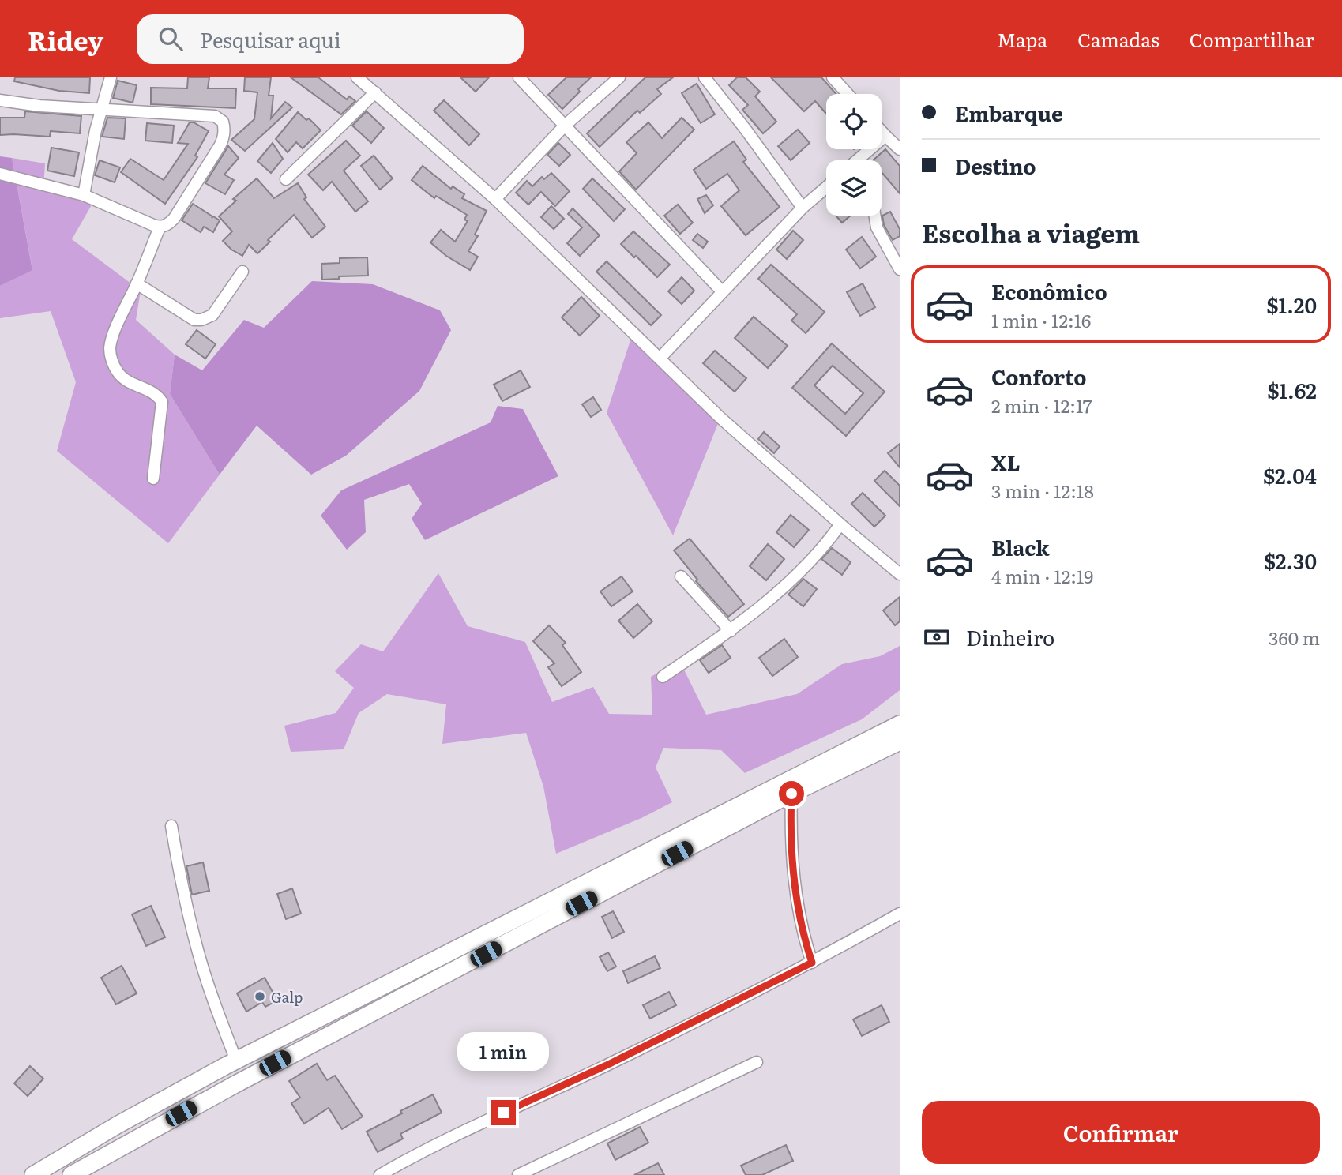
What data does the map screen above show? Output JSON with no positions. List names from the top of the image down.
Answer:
{
  "places": ["Galp"],
  "page": {
    "header": "Ridey",
    "search": "Pesquisar aqui",
    "nav": ["Mapa", "Camadas", "Compartilhar"],
    "banner": ["Embarque", "Destino"],
    "heading": "Escolha a viagem",
    "list": [
      {
        "name": "Econômico",
        "note": "1 min · 12:16",
        "value": "$1.20"
      },
      {
        "name": "Conforto",
        "note": "2 min · 12:17",
        "value": "$1.62"
      },
      {
        "name": "XL",
        "note": "3 min · 12:18",
        "value": "$2.04"
      },
      {
        "name": "Black",
        "note": "4 min · 12:19",
        "value": "$2.30"
      }
    ],
    "pay": ["Dinheiro", "360 m"],
    "bubble": "1 min",
    "buttons": "Confirmar"
  }
}
